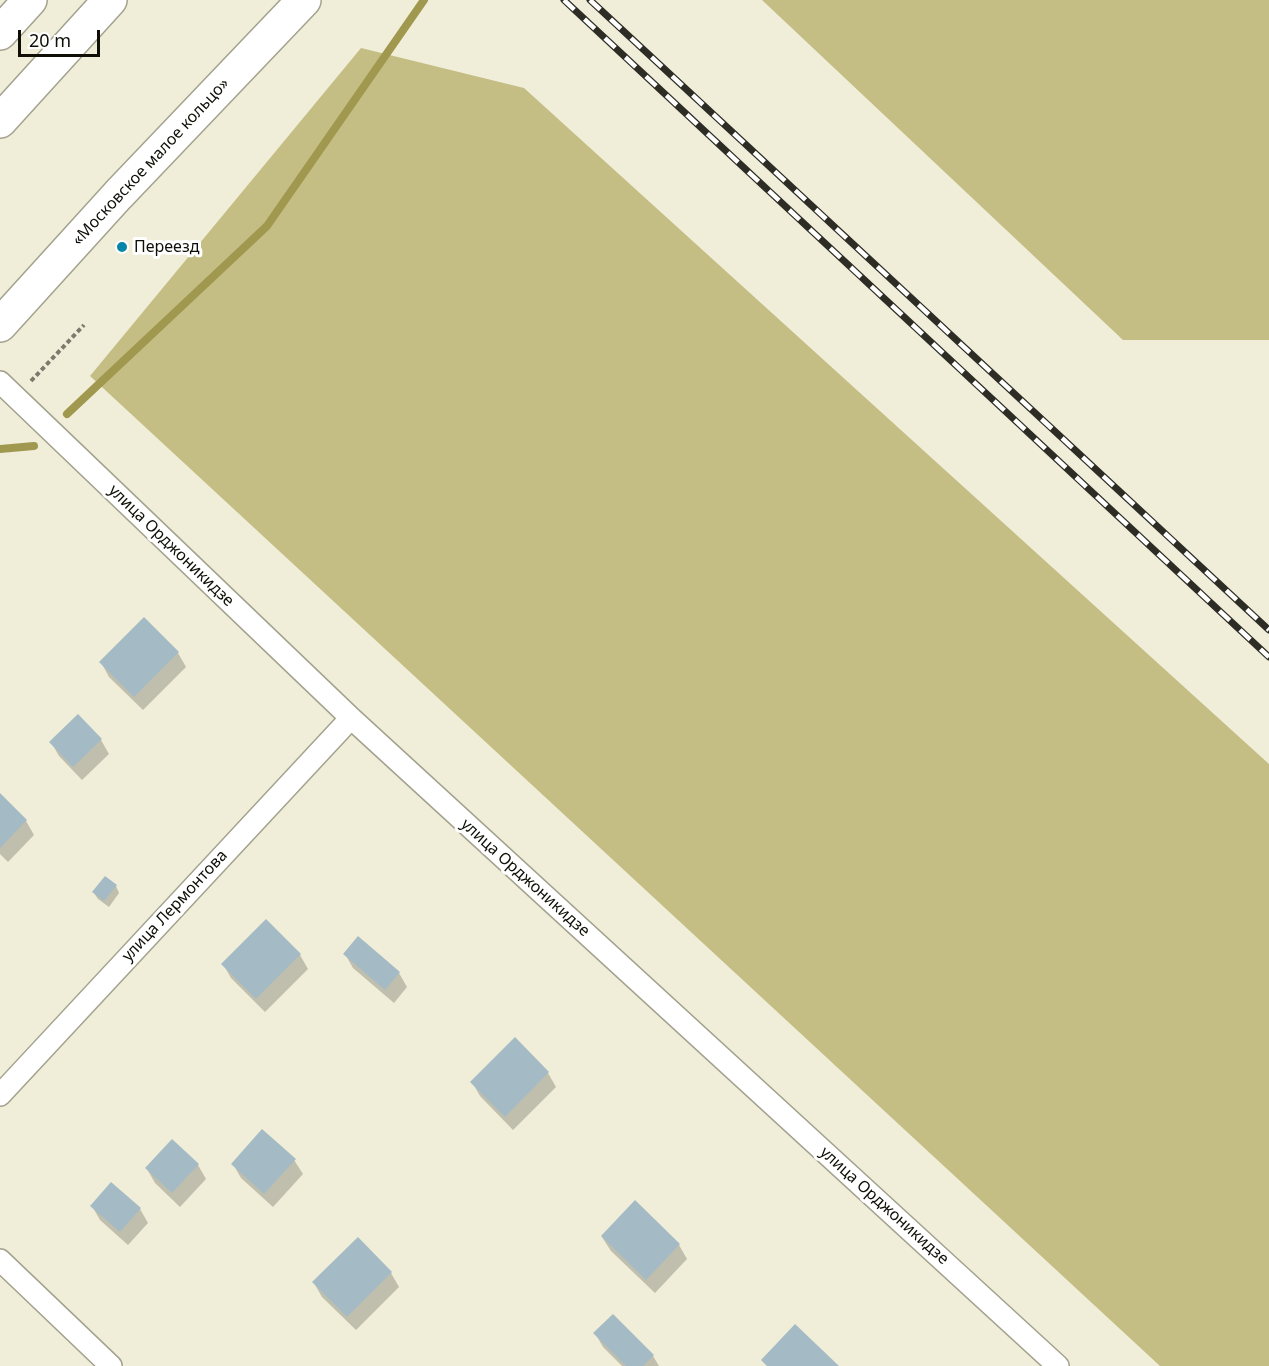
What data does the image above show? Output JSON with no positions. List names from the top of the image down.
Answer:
{
  "streets": {
    "highway": ["«Московское малое кольцо»"],
    "street": ["улица Орджоникидзе", "улица Лермонтова"]
  },
  "crossings": [
    ["улица Орджоникидзе", "улица Лермонтова"]
  ],
  "places": ["Переезд"],
  "scale_bar": "20 m"
}
